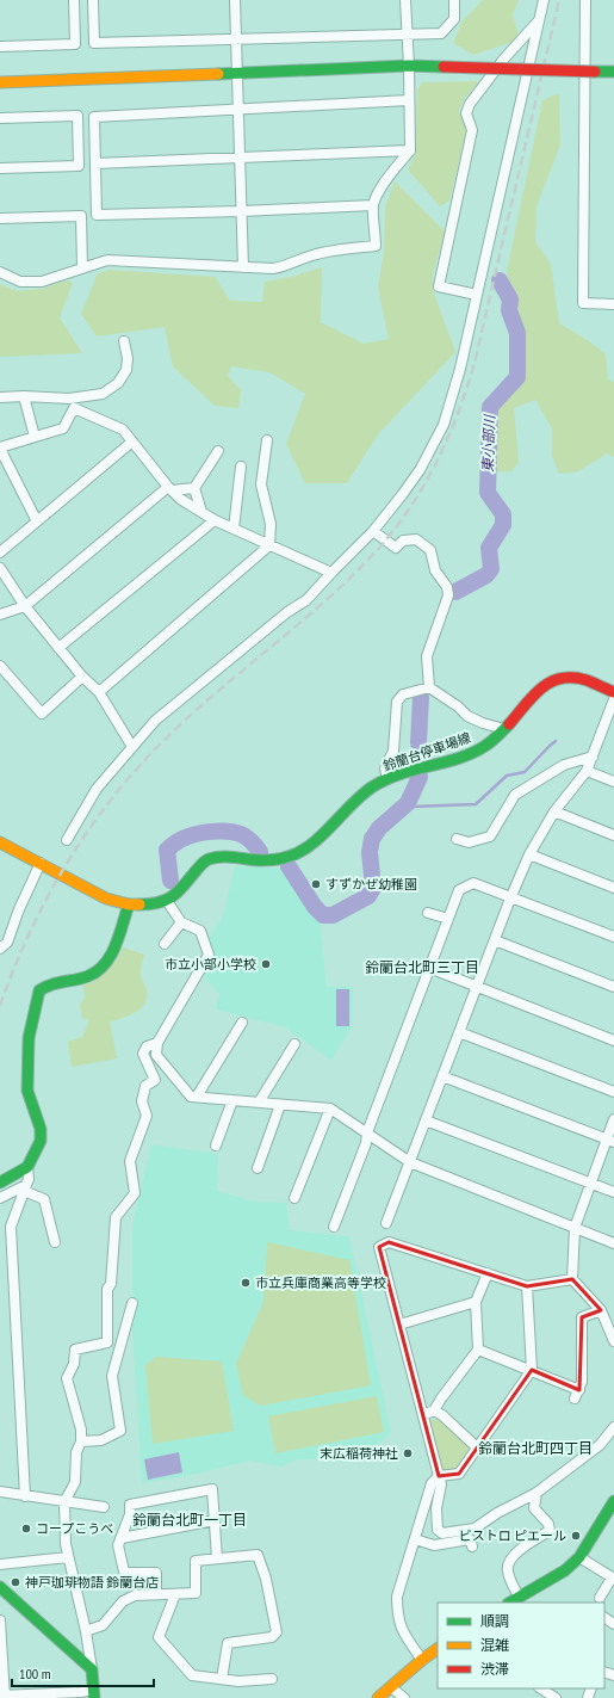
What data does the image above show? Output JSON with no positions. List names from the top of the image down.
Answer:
{
  "streets": {
    "street": ["鈴蘭台停車場線"]
  },
  "districts": ["鈴蘭台北町三丁目", "鈴蘭台北町四丁目", "鈴蘭台北町一丁目"],
  "water": ["東小部川"],
  "places": [
    "すずかぜ幼稚園",
    "市立小部小学校",
    "市立兵庫商業高等学校",
    "末広稲荷神社",
    "コープこうべ",
    "ビストロ ピエール",
    "神戸珈琲物語 鈴蘭台店"
  ],
  "legend": ["順調", "混雑", "渋滞"],
  "scale_bar": "100 m"
}
